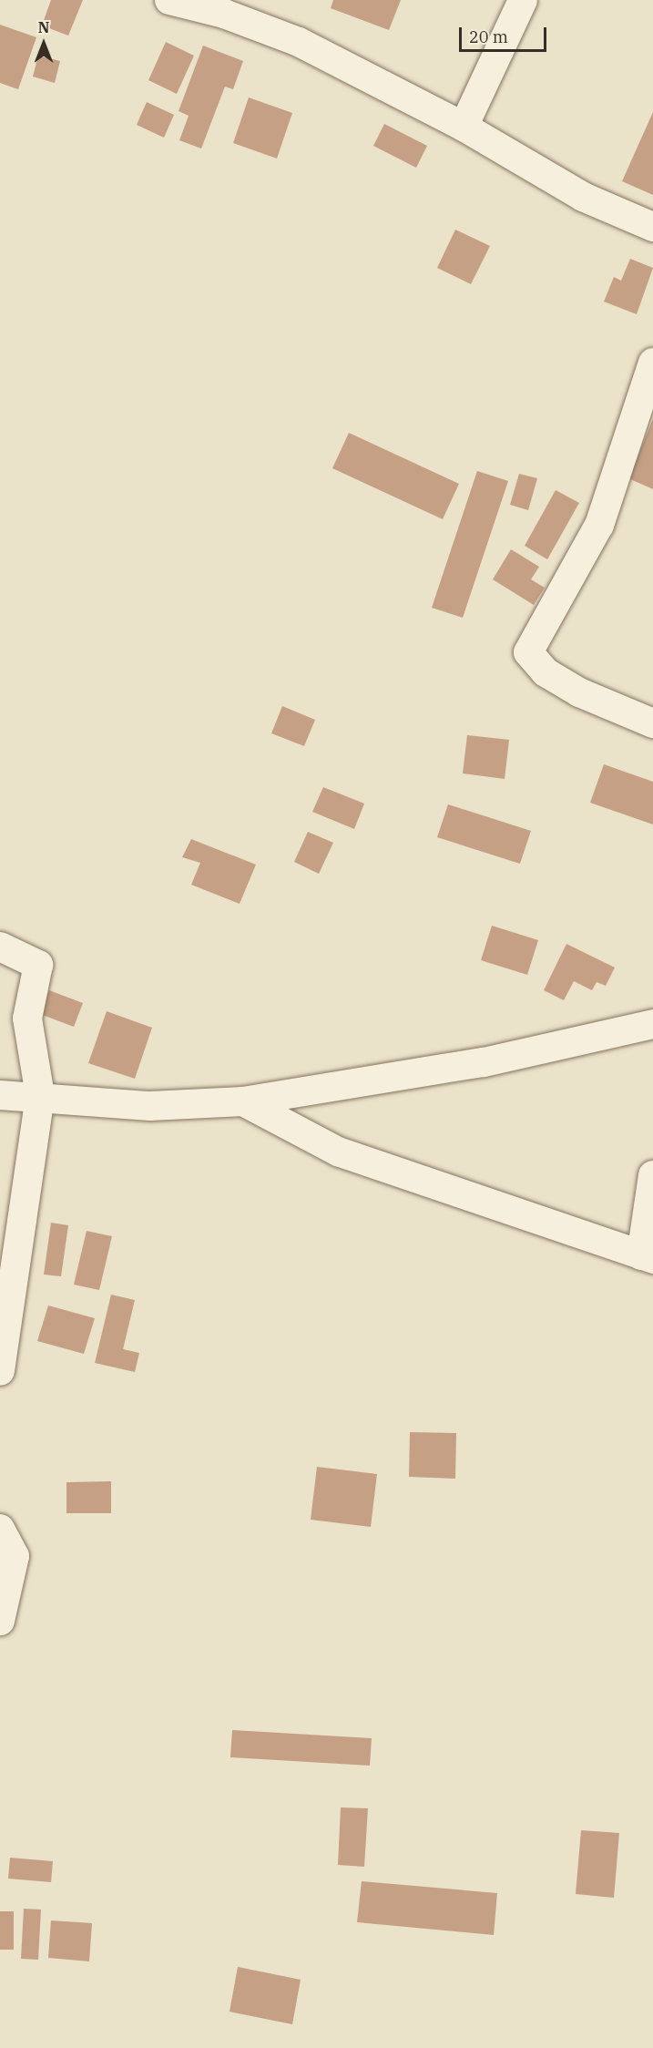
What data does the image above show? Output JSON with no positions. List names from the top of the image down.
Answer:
{
  "scale_bar": "20 m",
  "north": "top"
}
